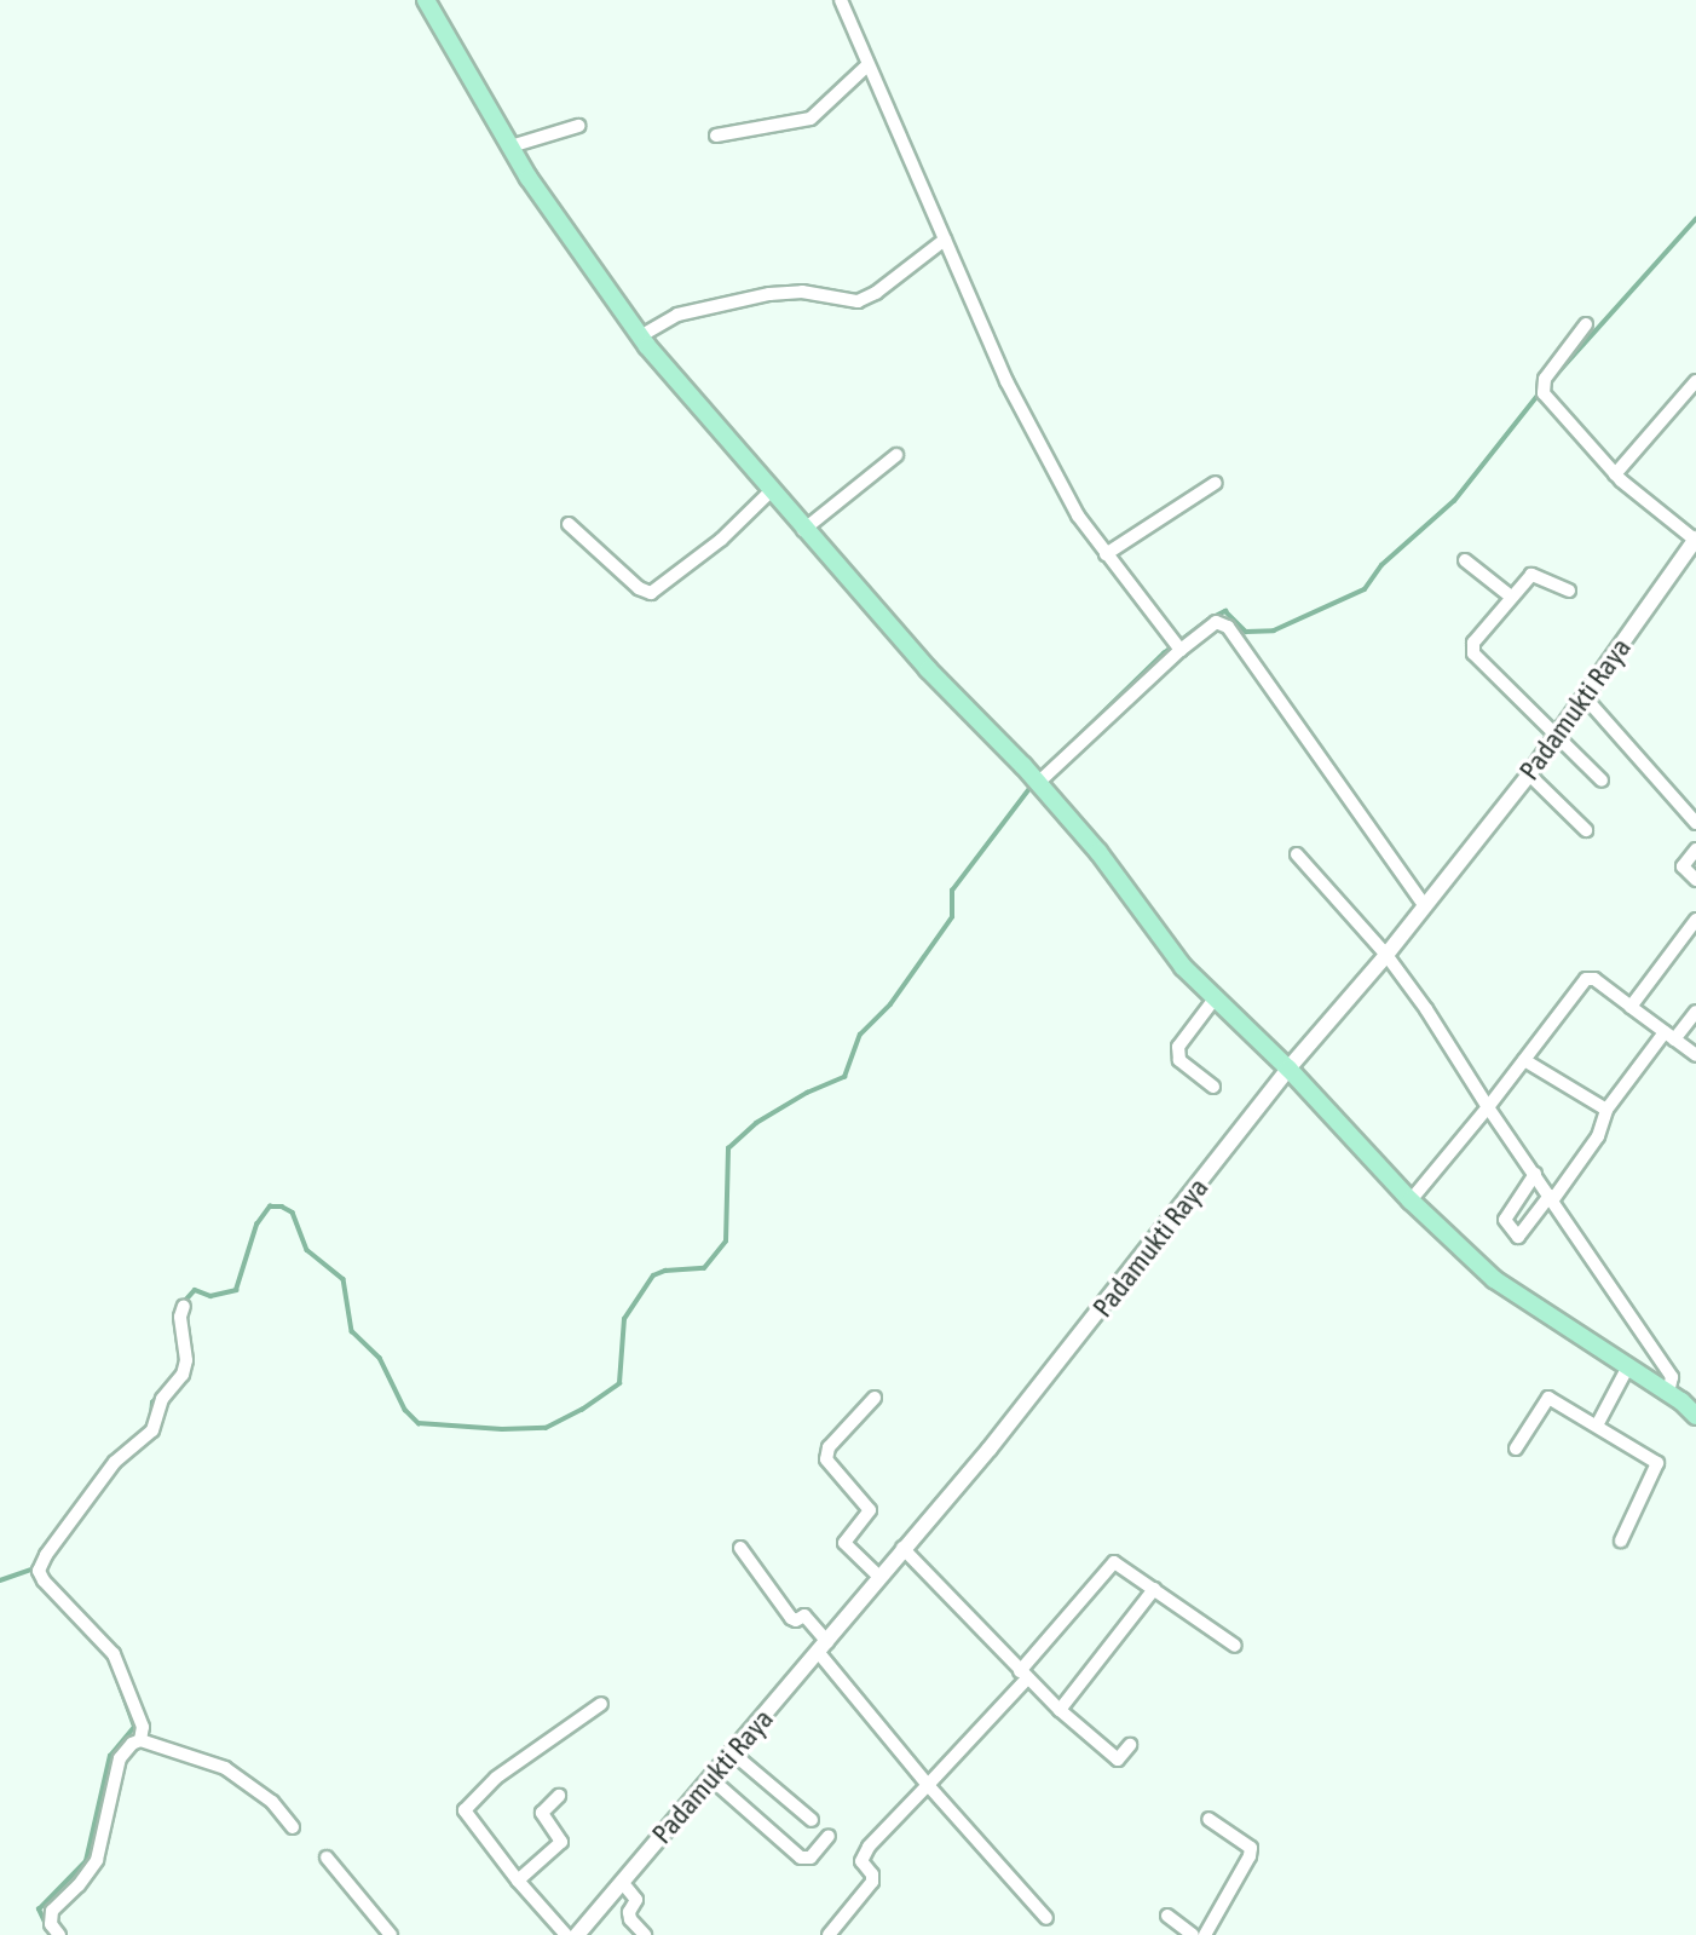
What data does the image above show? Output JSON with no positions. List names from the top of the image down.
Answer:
{
  "streets": {
    "street": ["Padamukti Raya"]
  }
}
